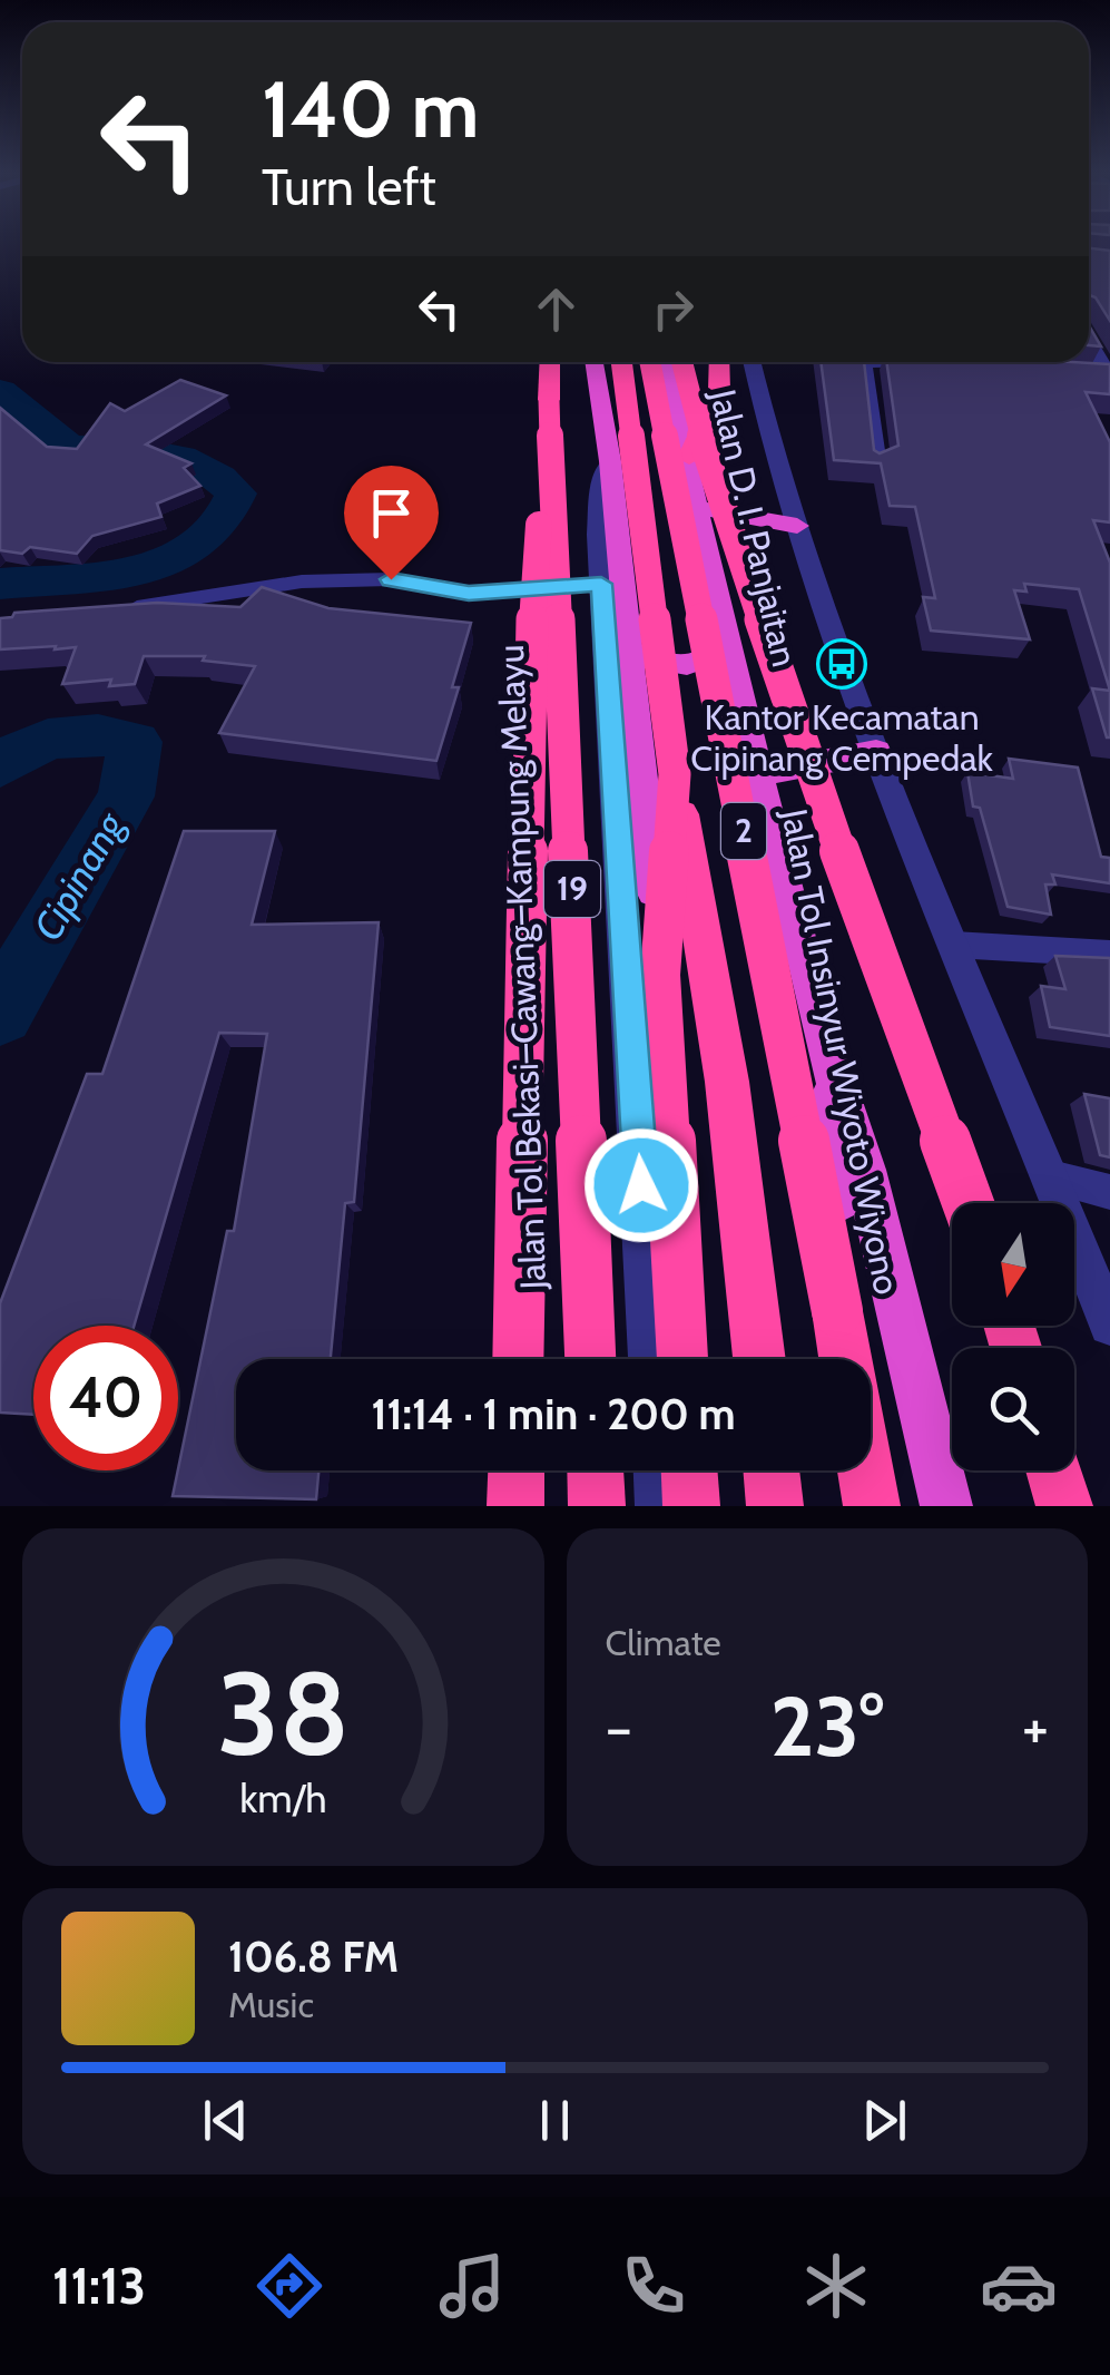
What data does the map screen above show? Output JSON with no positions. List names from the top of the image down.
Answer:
{
  "streets": {
    "highway": [
      "Jalan D. I. Panjaitan",
      "2",
      "19",
      "Jalan Tol Bekasi–Cawang–Kampung Melayu",
      "Jalan Tol Insinyur Wiyoto Wiyono"
    ]
  },
  "water": ["Cipinang"],
  "places": {
    "bus stop": ["Kantor Kecamatan Cipinang Cempedak"]
  },
  "north": "bottom",
  "page": {
    "turn": ["140 m", "Turn left"],
    "limit": "40",
    "trip": "11:14 · 1 min · 200 m",
    "tile": "Climate",
    "heat": ["−", "23°", "+"],
    "song": ["106.8 FM", "Music"],
    "tabs": "11:13",
    "gauge": ["38", "km/h"]
  }
}
